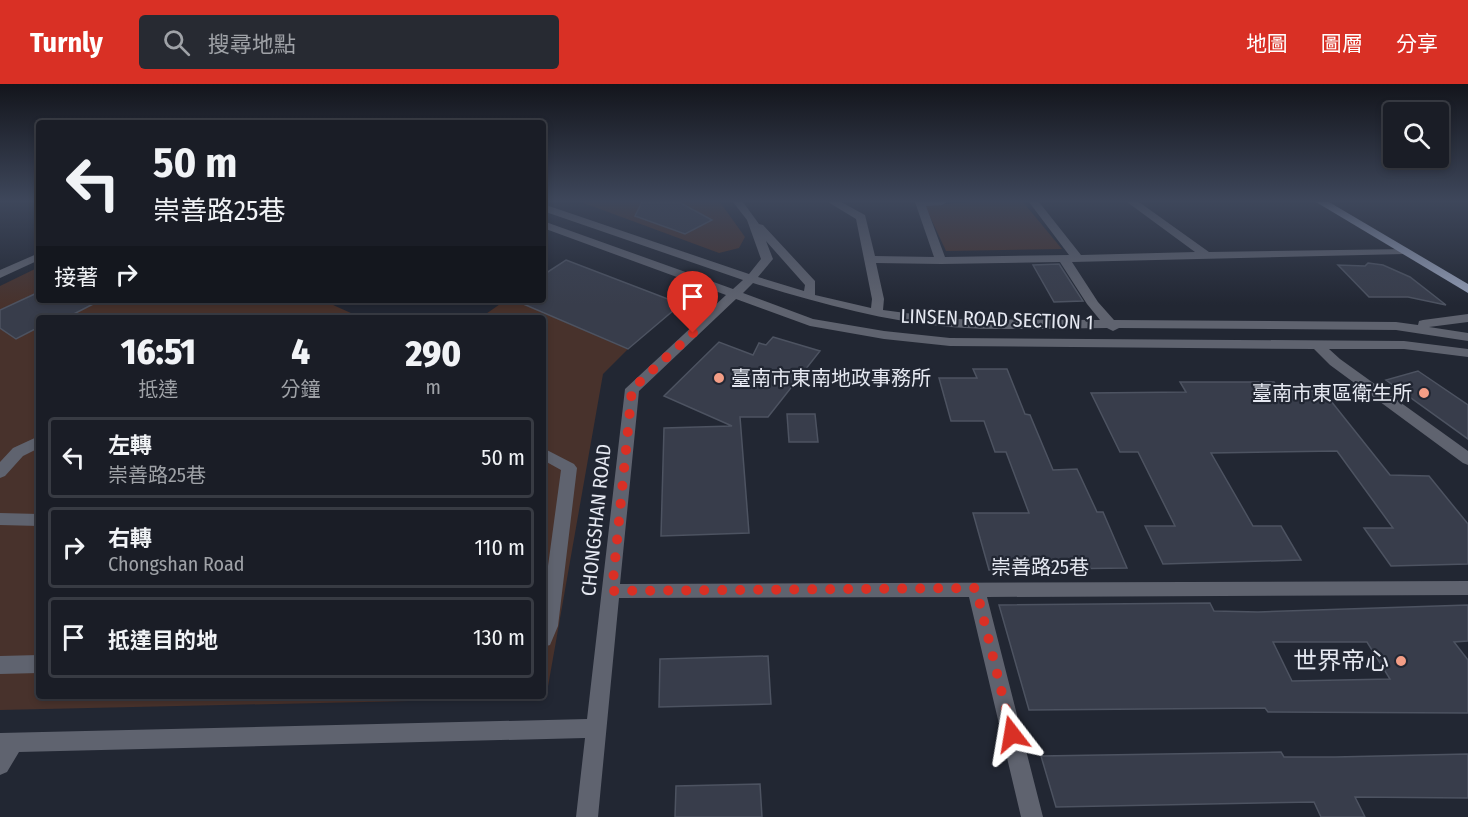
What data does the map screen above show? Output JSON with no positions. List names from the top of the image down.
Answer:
{
  "streets": {
    "street": ["LINSEN ROAD SECTION 1", "CHONGSHAN ROAD", "崇善路25巷"]
  },
  "crossings": [
    ["LINSEN ROAD SECTION 1", "CHONGSHAN ROAD"],
    ["CHONGSHAN ROAD", "崇善路25巷"]
  ],
  "places": ["臺南市東南地政事務所", "臺南市東區衛生所", "世界帝心"],
  "page": {
    "header": "Turnly",
    "search": "搜尋地點",
    "nav": ["地圖", "圖層", "分享"],
    "turn": ["50 m", "崇善路25巷"],
    "then": "接著",
    "eta": [
      "16:51",
      "抵達",
      "4",
      "分鐘",
      "290",
      "m"
    ],
    "list": [
      {
        "name": "左轉",
        "note": "崇善路25巷",
        "value": "50 m"
      },
      {
        "name": "右轉",
        "note": "Chongshan Road",
        "value": "110 m"
      },
      {
        "name": "抵達目的地",
        "value": "130 m"
      }
    ]
  }
}
